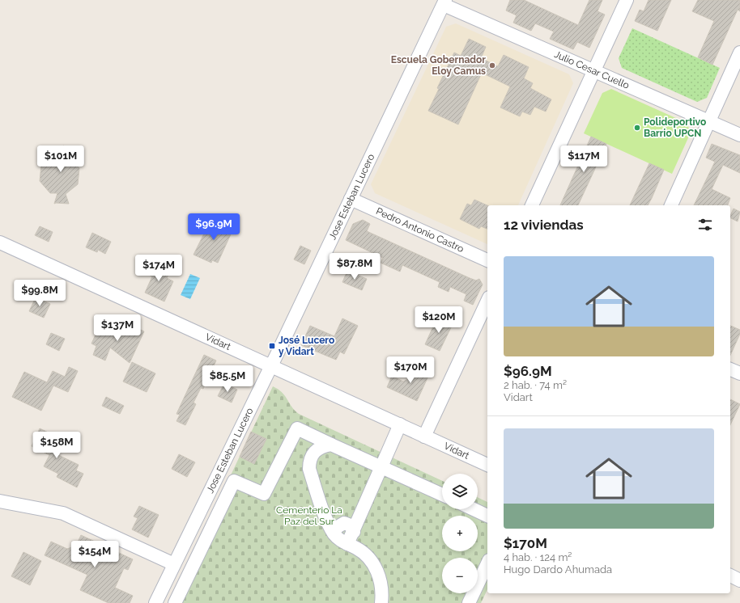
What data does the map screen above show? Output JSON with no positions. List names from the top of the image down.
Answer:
{
  "streets": {
    "street": [
      "Julio Cesar Cuello",
      "Jose Esteban Lucero",
      "Pedro Antonio Castro",
      "Vidart"
    ]
  },
  "crossings": [
    ["Julio Cesar Cuello", "Jose Esteban Lucero"],
    ["Jose Esteban Lucero", "Pedro Antonio Castro"],
    ["Jose Esteban Lucero", "Vidart"]
  ],
  "parks": ["Cementerio La Paz del Sur"],
  "places": {
    "other": ["Escuela Gobernador Eloy Camus", "Polideportivo Barrio UPCN"],
    "transit": ["José Lucero y Vidart"]
  },
  "page": {
    "price": [
      "$101M",
      "$117M",
      "$96.9M",
      "$87.8M",
      "$174M",
      "$99.8M",
      "$120M",
      "$137M",
      "$170M",
      "$85.5M",
      "$158M",
      "$154M"
    ],
    "heading": "12 viviendas",
    "list": [
      {
        "name": "$96.9M",
        "note": "2 hab. · 74 m² · Vidart"
      },
      {
        "name": "$170M",
        "note": "4 hab. · 124 m² · Hugo Dardo Ahumada"
      }
    ],
    "map_buttons": ["+", "−"]
  }
}
